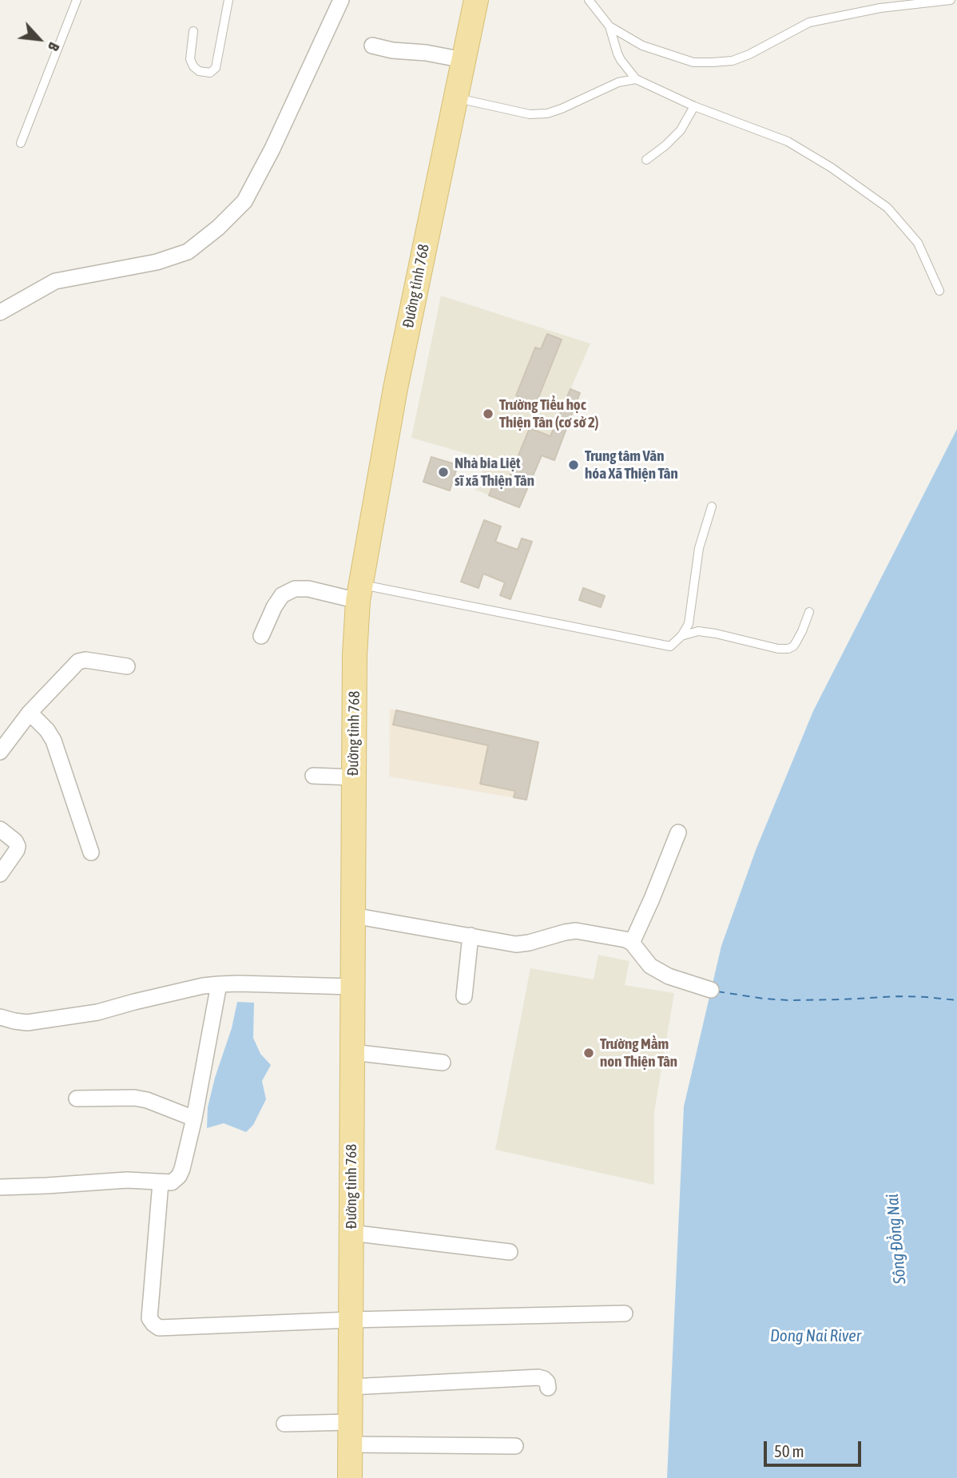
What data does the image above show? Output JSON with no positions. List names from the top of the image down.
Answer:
{
  "streets": {
    "main road": ["Đường tỉnh 768"]
  },
  "water": ["Sông Đồng Nai", "Dong Nai River"],
  "places": [
    "Trường Tiểu học Thiện Tân (cơ sở 2)",
    "Trung tâm Văn hóa Xã Thiện Tân",
    "Nhà bia Liệt sĩ xã Thiện Tân",
    "Trường Mầm non Thiện Tân"
  ],
  "scale_bar": "50 m",
  "north": "bottom right"
}
